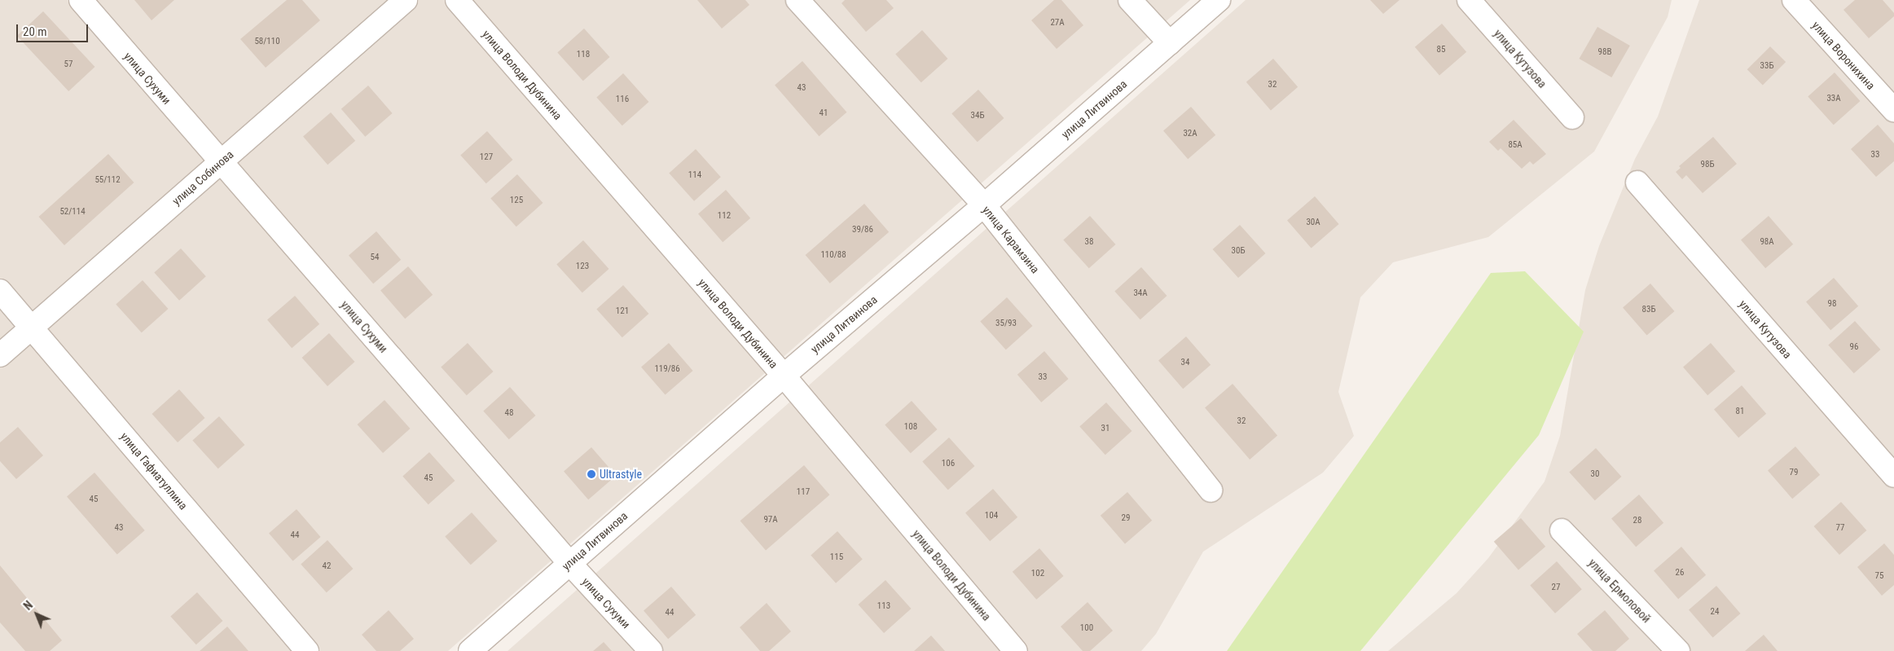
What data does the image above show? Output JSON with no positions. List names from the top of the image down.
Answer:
{
  "streets": {
    "street": [
      "улица Воронихина",
      "улица Кутузова",
      "улица Володи Дубинина",
      "улица Сухуми",
      "улица Литвинова",
      "улица Собинова",
      "улица Карамзина",
      "улица Гафиатуллина",
      "улица Ермоловой"
    ]
  },
  "crossings": [
    ["улица Володи Дубинина", "улица Литвинова"],
    ["улица Сухуми", "улица Литвинова"],
    ["улица Сухуми", "улица Собинова"],
    ["улица Литвинова", "улица Карамзина"],
    ["улица Собинова", "улица Гафиатуллина"]
  ],
  "places": ["Ultrastyle"],
  "house_numbers": [
    "27А",
    "58/110",
    "85",
    "98В",
    "118",
    "57",
    "33Б",
    "32",
    "43",
    "33А",
    "116",
    "41",
    "34Б",
    "32А",
    "85А",
    "33",
    "127",
    "98Б",
    "114",
    "55/112",
    "125",
    "52/114",
    "112",
    "30А",
    "39/86",
    "38",
    "98А",
    "30Б",
    "110/88",
    "54",
    "123",
    "34А",
    "98",
    "83Б",
    "121",
    "35/93",
    "96",
    "34",
    "119/86",
    "33",
    "81",
    "48",
    "32",
    "108",
    "31",
    "106",
    "79",
    "30",
    "45",
    "117",
    "45",
    "104",
    "29",
    "97А",
    "28",
    "43",
    "77",
    "44",
    "115",
    "42",
    "26",
    "102",
    "75",
    "27",
    "113",
    "24",
    "44",
    "100"
  ],
  "scale_bar": "20 m",
  "north": "top left"
}
